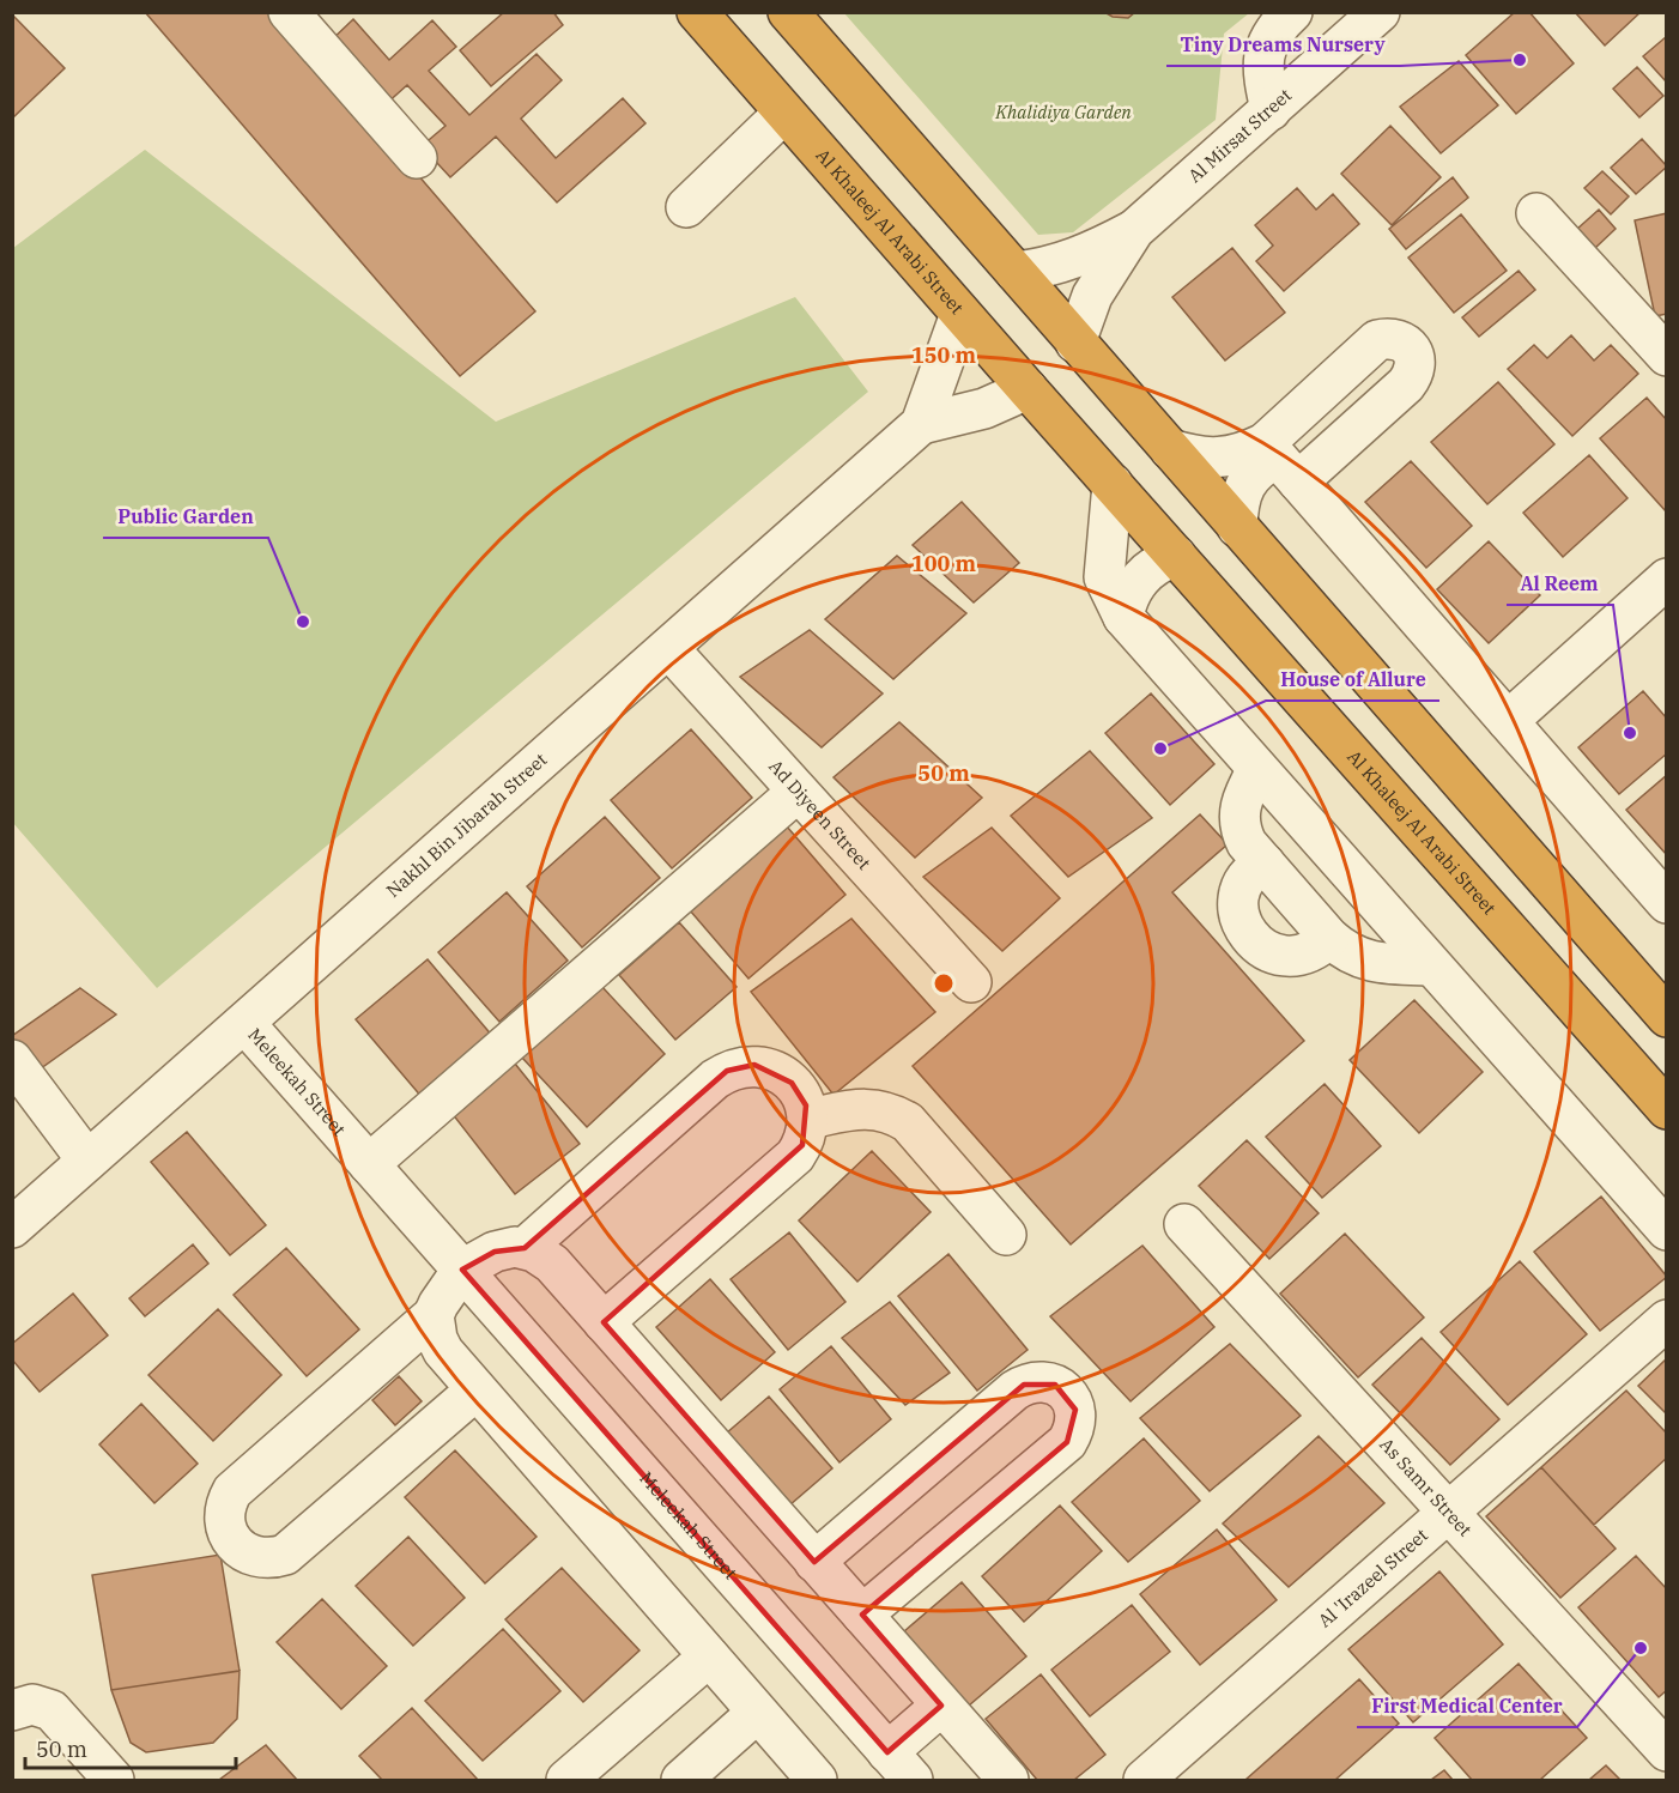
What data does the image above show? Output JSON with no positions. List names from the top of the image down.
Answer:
{
  "streets": {
    "highway": ["Al Khaleej Al Arabi Street"],
    "street": [
      "Al Mirsat Street",
      "Ad Diyeen Street",
      "Nakhl Bin Jibarah Street",
      "Meleekah Street",
      "As Samr Street",
      "Al 'Irazeel Street"
    ]
  },
  "crossings": [
    ["Al Khaleej Al Arabi Street", "Nakhl Bin Jibarah Street"],
    ["Ad Diyeen Street", "Nakhl Bin Jibarah Street"],
    ["Nakhl Bin Jibarah Street", "Meleekah Street"],
    ["As Samr Street", "Al 'Irazeel Street"]
  ],
  "parks": ["Khalidiya Garden"],
  "places": [
    "Tiny Dreams Nursery",
    "Public Garden",
    "Al Reem",
    "House of Allure",
    "First Medical Center"
  ],
  "scale_bar": "50 m",
  "rings": ["150 m", "100 m", "50 m"]
}
